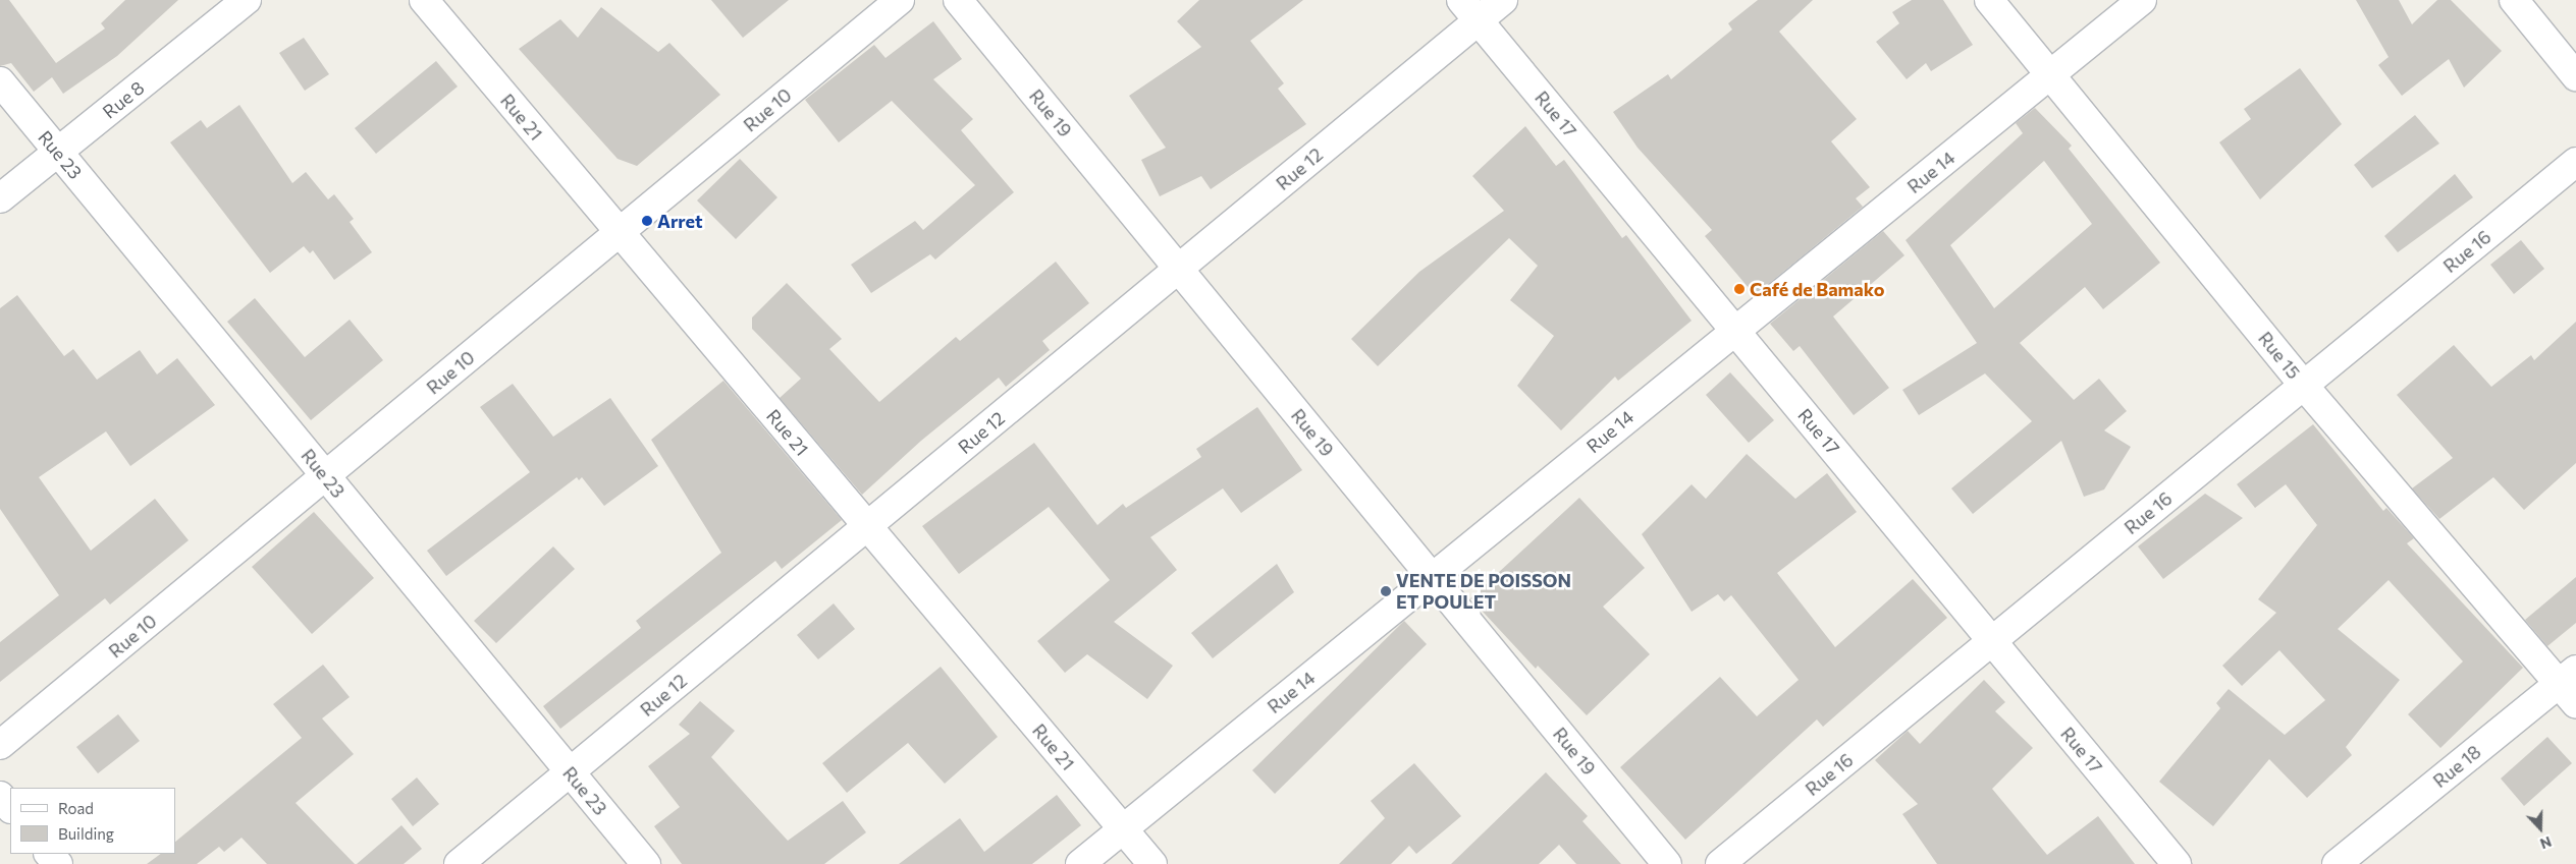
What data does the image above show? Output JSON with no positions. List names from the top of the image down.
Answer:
{
  "streets": {
    "street": [
      "Rue 8",
      "Rue 10",
      "Rue 19",
      "Rue 17",
      "Rue 21",
      "Rue 23",
      "Rue 12",
      "Rue 14",
      "Rue 16",
      "Rue 15",
      "Rue 18"
    ]
  },
  "crossings": [
    ["Rue 8", "Rue 23"],
    ["Rue 10", "Rue 21"],
    ["Rue 10", "Rue 23"],
    ["Rue 19", "Rue 12"],
    ["Rue 19", "Rue 14"],
    ["Rue 17", "Rue 12"],
    ["Rue 17", "Rue 14"],
    ["Rue 17", "Rue 16"],
    ["Rue 21", "Rue 12"],
    ["Rue 21", "Rue 14"],
    ["Rue 23", "Rue 12"],
    ["Rue 14", "Rue 15"],
    ["Rue 16", "Rue 15"],
    ["Rue 15", "Rue 18"]
  ],
  "places": ["Arret", "Café de Bamako", "VENTE DE POISSON ET POULET"],
  "legend": ["Road", "Building"],
  "north": "bottom"
}
